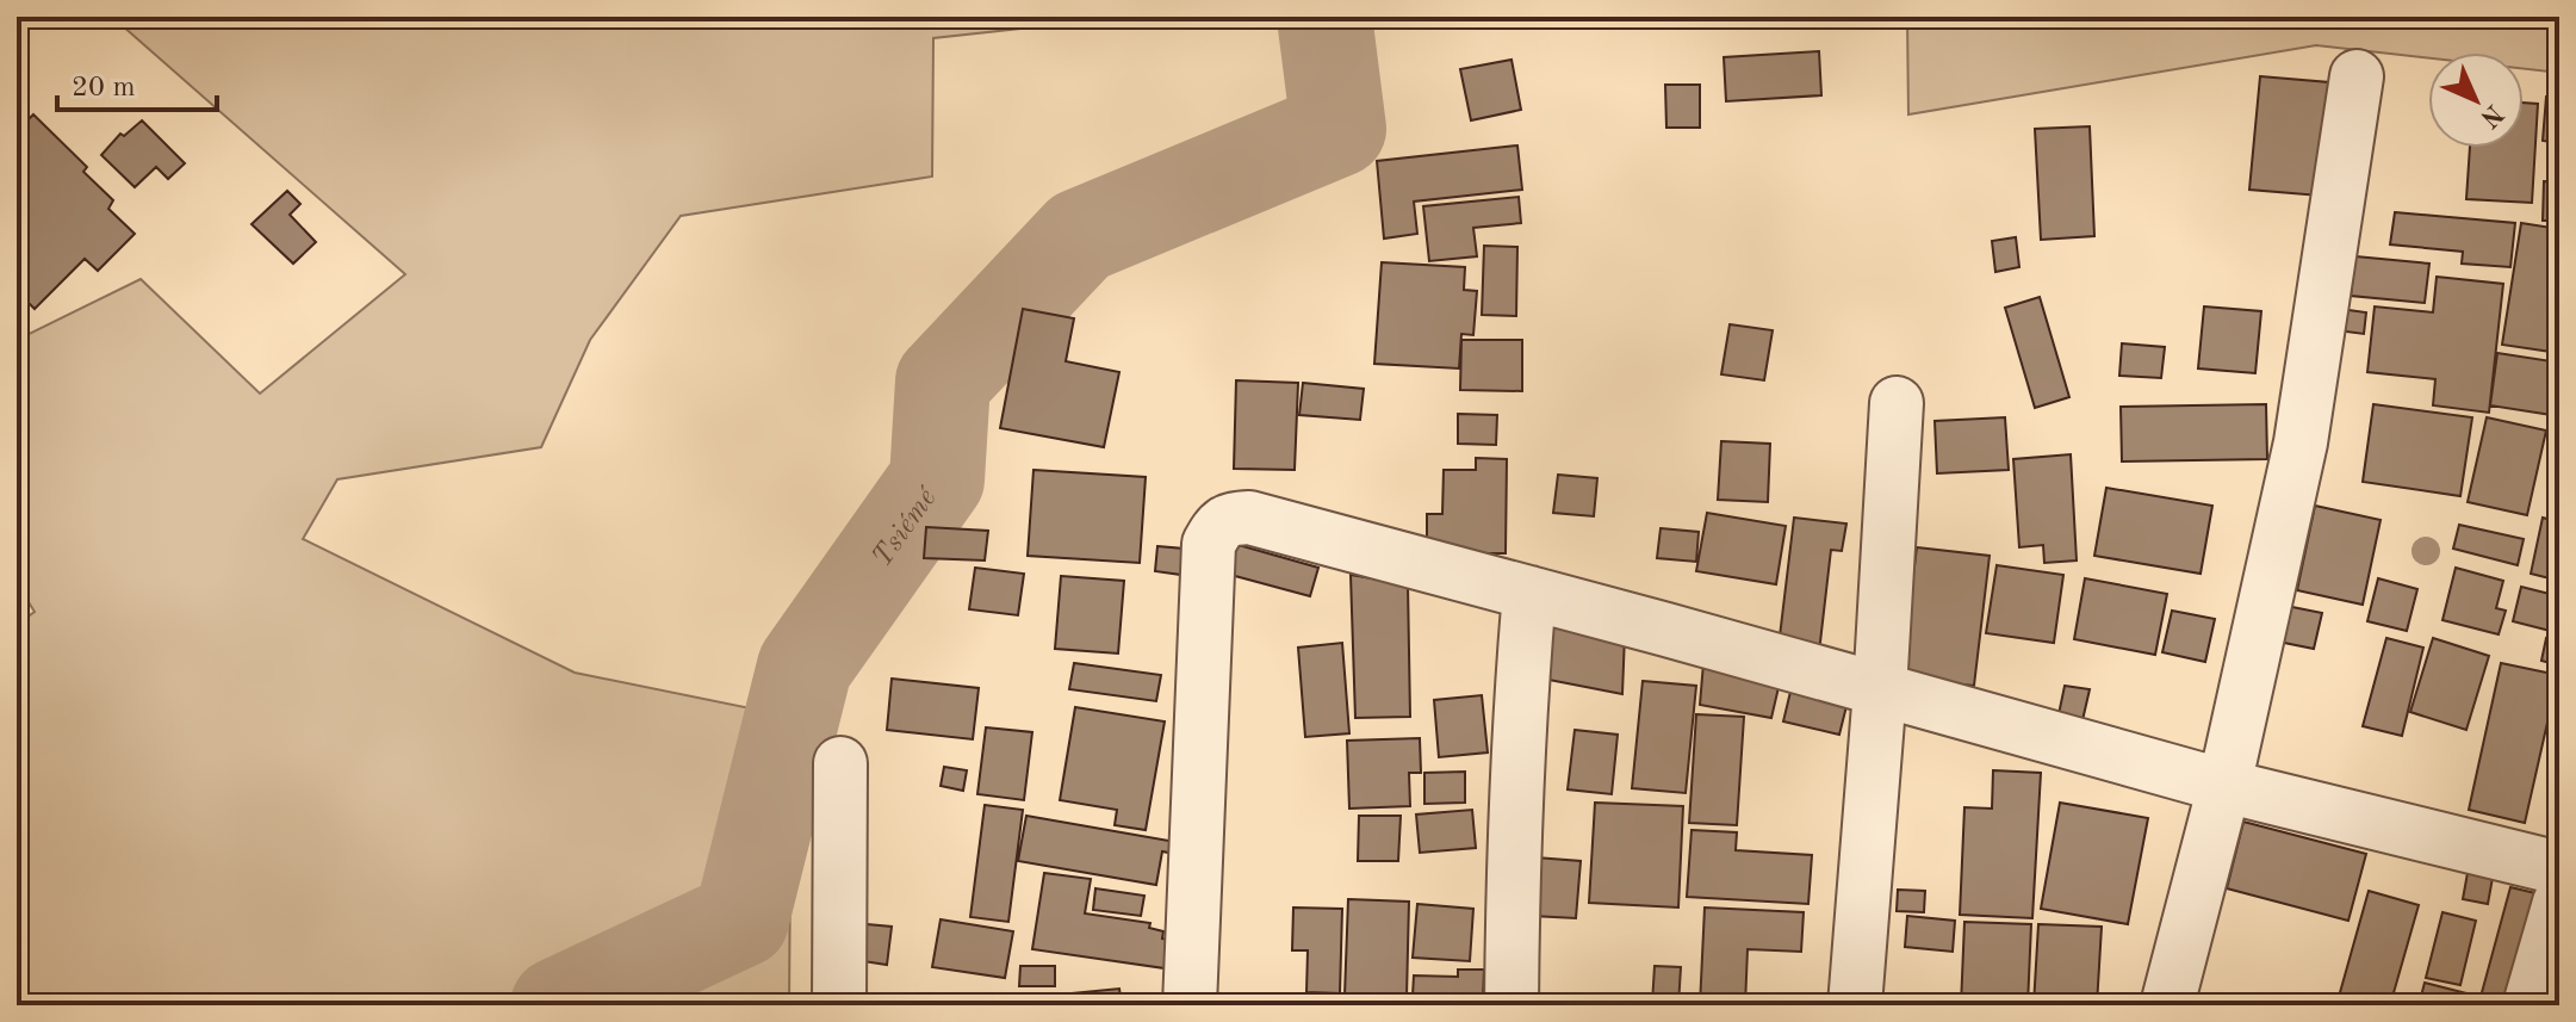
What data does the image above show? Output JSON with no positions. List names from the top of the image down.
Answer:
{
  "water": ["Tsiémé"],
  "scale_bar": "20 m",
  "north": "bottom right"
}
